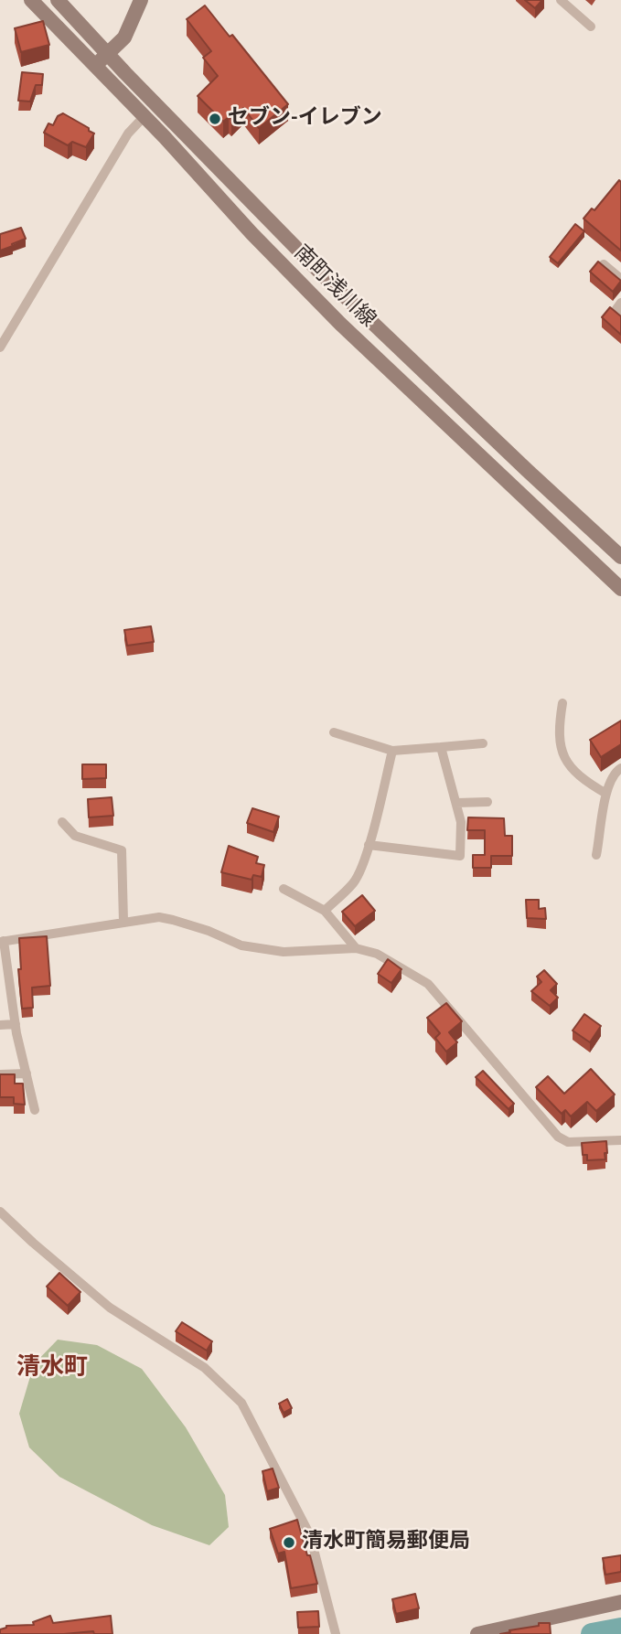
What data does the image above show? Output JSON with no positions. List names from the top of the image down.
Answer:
{
  "streets": {
    "street": ["南町浅川線"]
  },
  "districts": ["清水町"],
  "places": ["セブン-イレブン", "清水町簡易郵便局"]
}
